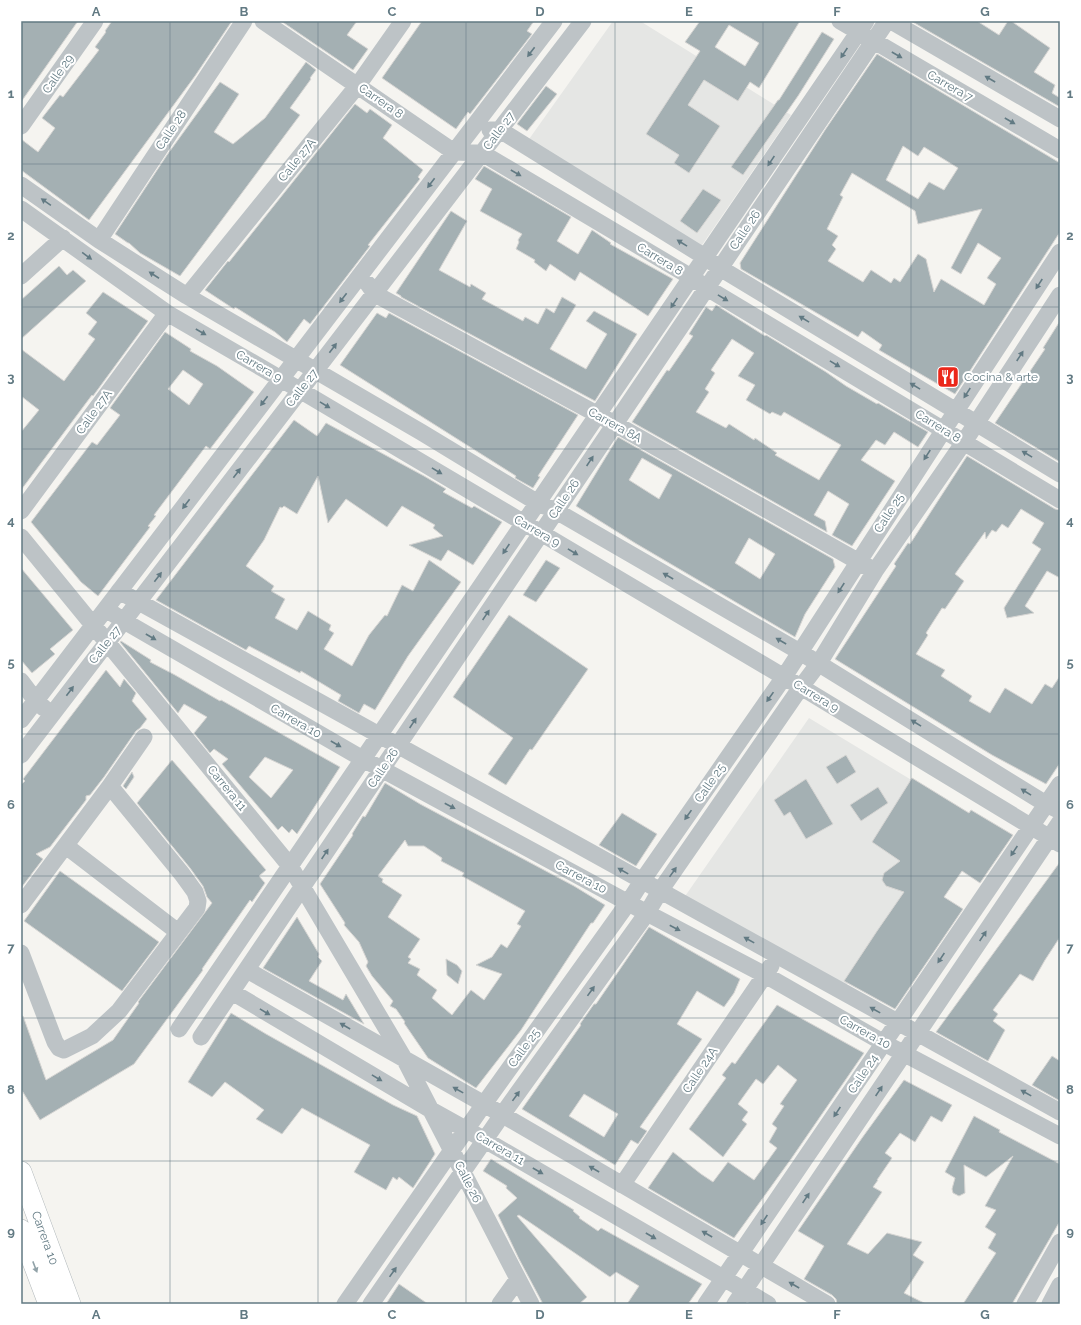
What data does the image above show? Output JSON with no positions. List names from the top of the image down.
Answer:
{
  "streets": {
    "main road": ["Carrera 10"],
    "street": [
      "Calle 29",
      "Carrera 7",
      "Carrera 8",
      "Calle 28",
      "Calle 27",
      "Calle 27A",
      "Calle 26",
      "Carrera 9",
      "Carrera 8A",
      "Calle 25",
      "Carrera 11",
      "Calle 24A",
      "Calle 24"
    ]
  },
  "crossings": [
    ["Carrera 7", "Calle 26"],
    ["Carrera 8", "Calle 27"],
    ["Carrera 8", "Calle 27A"],
    ["Carrera 8", "Calle 26"],
    ["Carrera 8", "Calle 25"],
    ["Calle 28", "Carrera 9"],
    ["Calle 27", "Carrera 9"],
    ["Calle 27", "Carrera 8A"],
    ["Calle 27", "Carrera 10"],
    ["Calle 27", "Carrera 11"],
    ["Calle 27A", "Carrera 9"],
    ["Calle 26", "Carrera 9"],
    ["Calle 26", "Carrera 8A"],
    ["Calle 26", "Calle 25"],
    ["Calle 26", "Carrera 10"],
    ["Calle 26", "Carrera 11"],
    ["Carrera 9", "Calle 25"],
    ["Carrera 9", "Calle 24"],
    ["Carrera 8A", "Calle 25"],
    ["Calle 25", "Carrera 10"],
    ["Calle 25", "Carrera 11"],
    ["Carrera 10", "Calle 24A"],
    ["Carrera 10", "Calle 24"],
    ["Carrera 11", "Calle 24"]
  ],
  "places": {
    "restaurant": ["Cocina & arte"]
  },
  "grid": {
    "columns": [
      "A",
      "B",
      "C",
      "D",
      "E",
      "F",
      "G"
    ],
    "rows": [
      "1",
      "2",
      "3",
      "4",
      "5",
      "6",
      "7",
      "8",
      "9"
    ]
  }
}
